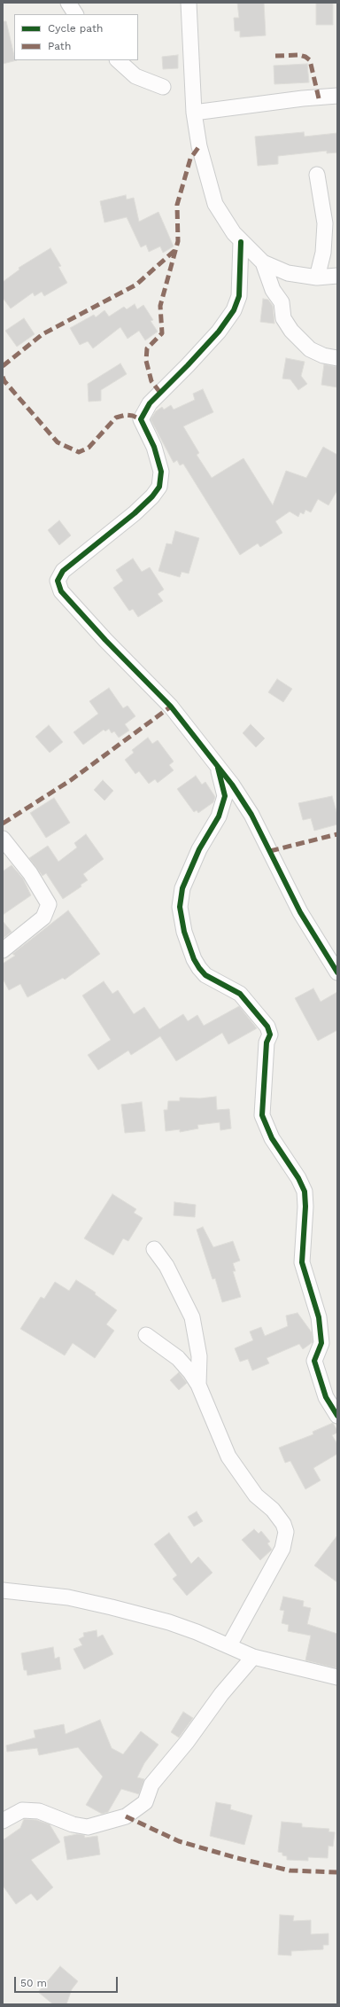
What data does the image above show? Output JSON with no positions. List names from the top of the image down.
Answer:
{
  "legend": ["Cycle path", "Path"],
  "scale_bar": "50 m"
}
